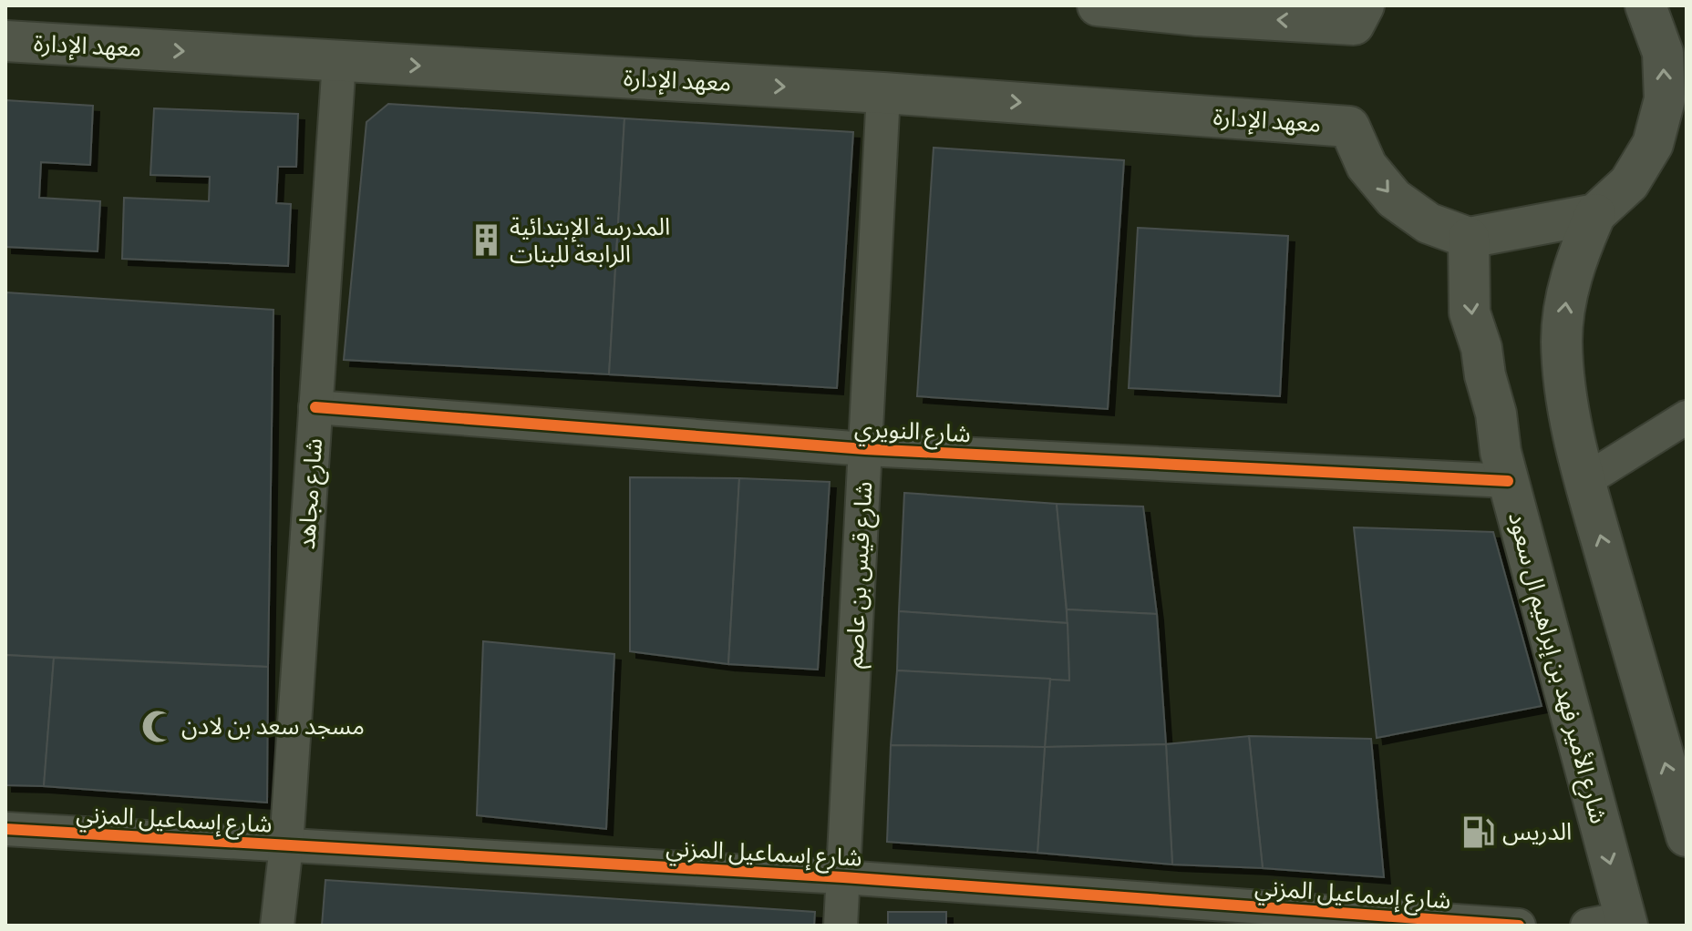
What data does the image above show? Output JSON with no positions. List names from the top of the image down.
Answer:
{
  "streets": {
    "main road": ["معهد الإدارة", "شارع الأمير فهد بن إبراهيم ال سعود"],
    "street": [
      "شارع النويري",
      "شارع مجاهد",
      "شارع قيس بن عاصم",
      "شارع إسماعيل المزني"
    ]
  },
  "crossings": [
    ["معهد الإدارة", "شارع مجاهد"],
    ["معهد الإدارة", "شارع قيس بن عاصم"],
    ["معهد الإدارة", "شارع الأمير فهد بن إبراهيم ال سعود"],
    ["شارع النويري", "شارع مجاهد"],
    ["شارع النويري", "شارع قيس بن عاصم"],
    ["شارع النويري", "شارع الأمير فهد بن إبراهيم ال سعود"],
    ["شارع مجاهد", "شارع إسماعيل المزني"],
    ["شارع قيس بن عاصم", "شارع إسماعيل المزني"]
  ],
  "one_way": ["معهد الإدارة"],
  "places": {
    "building": ["المدرسة الإبتدائية الرابعة للبنات"],
    "mosque": ["مسجد سعد بن لادن"],
    "fuel station": ["الدريس"]
  }
}
